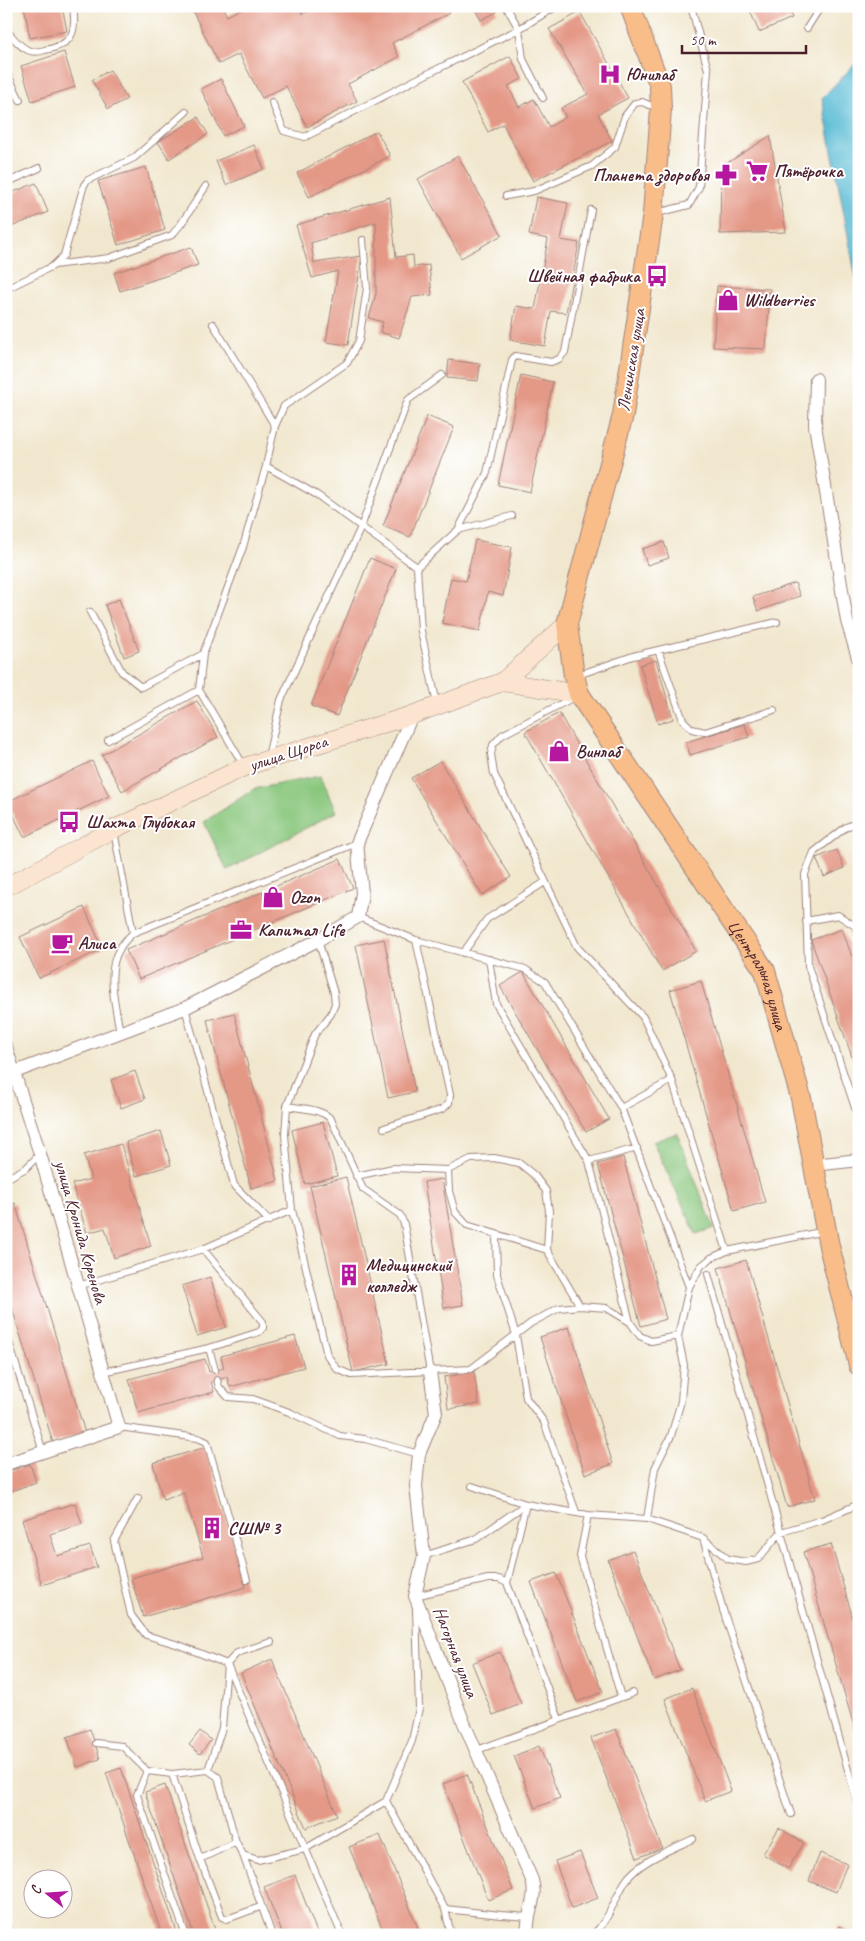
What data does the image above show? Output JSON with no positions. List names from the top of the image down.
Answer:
{
  "streets": {
    "main road": ["Ленинская улица", "Центральная улица"],
    "street": ["улица Щорса", "улица Кронида Коренова", "Нагорная улица"]
  },
  "crossings": [
    ["Ленинская улица", "улица Щорса"],
    ["Ленинская улица", "Центральная улица"],
    ["улица Щорса", "Центральная улица"]
  ],
  "places": {
    "hospital": ["Юнилаб"],
    "supermarket": ["Пятёрочка"],
    "pharmacy": ["Планета здоровья"],
    "bus stop": ["Швейная фабрика", "Шахта Глубокая"],
    "shop": ["Wildberries", "Винлаб", "Ozon"],
    "office": ["Капитал Life"],
    "cafe": ["Алиса"],
    "building": ["Медицинский колледж", "СШ№ 3"]
  },
  "scale_bar": "50 m",
  "north": "left"
}
